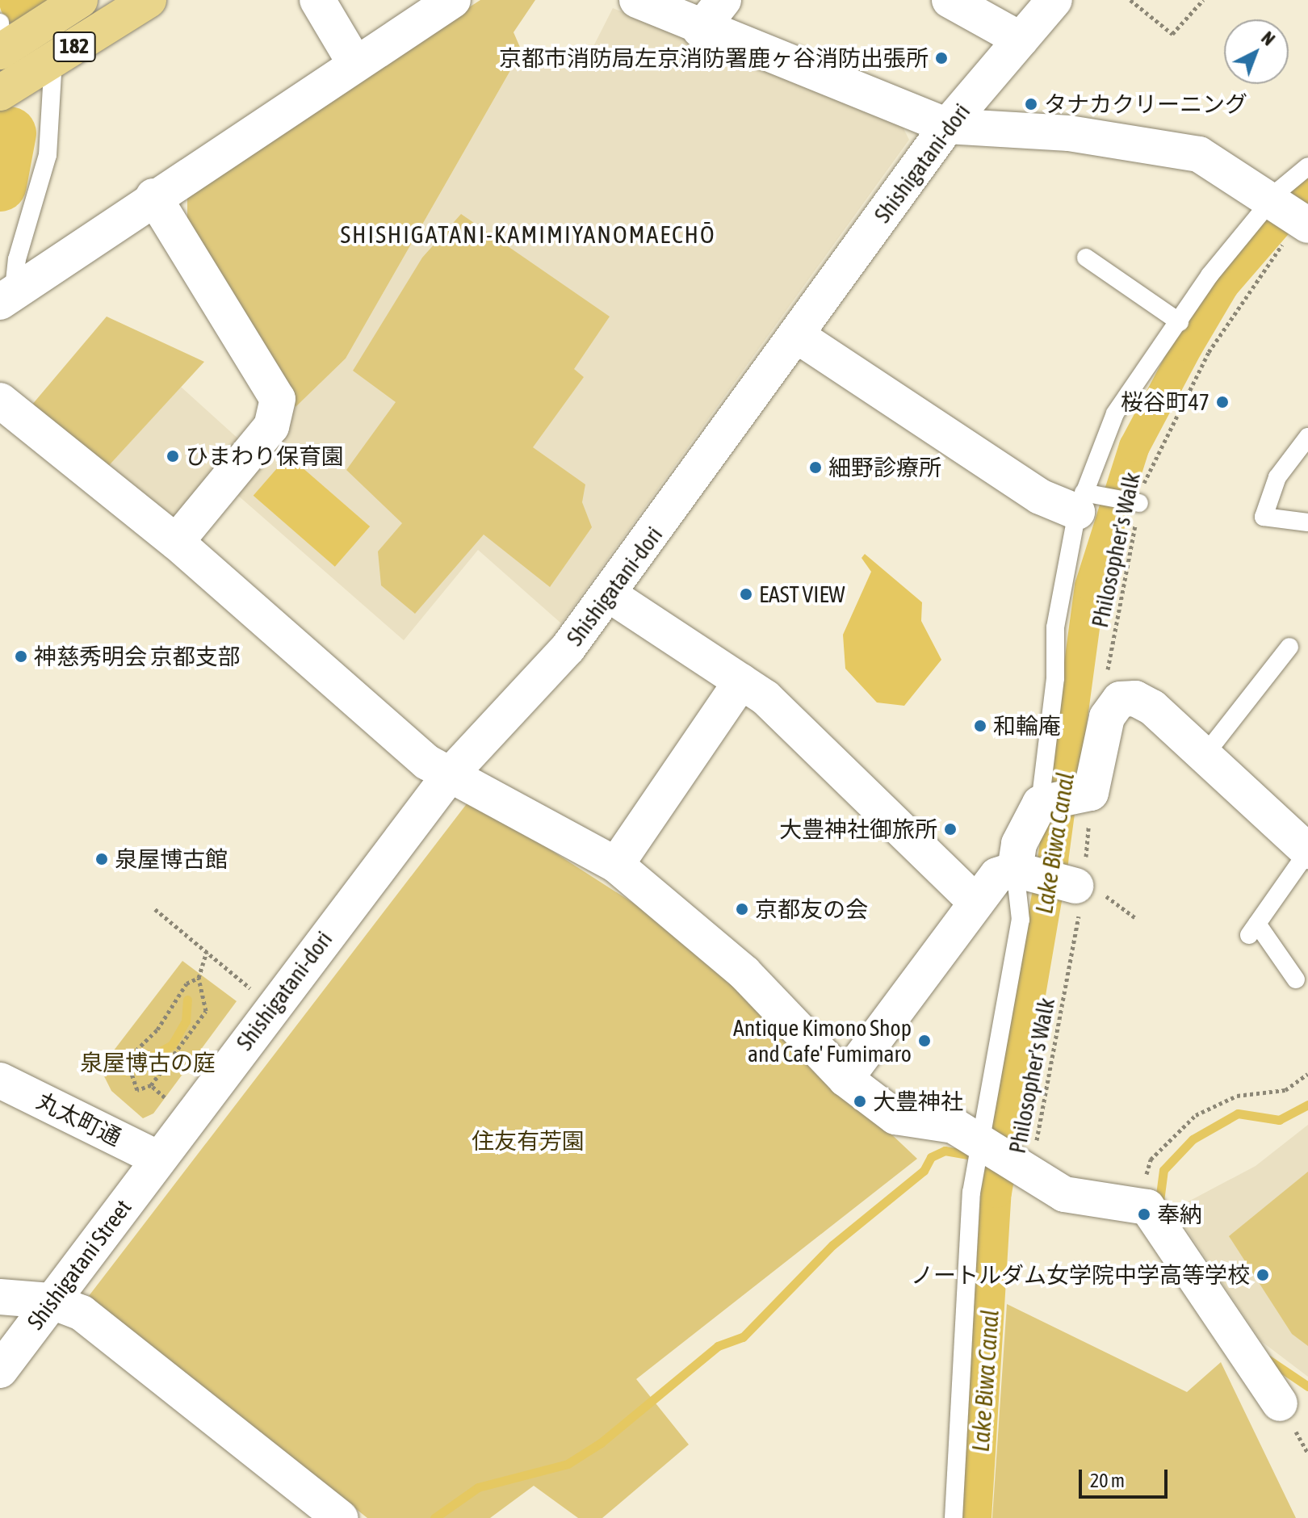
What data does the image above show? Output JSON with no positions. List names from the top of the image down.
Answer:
{
  "streets": {
    "main road": ["182"],
    "street": ["Shishigatani-dori", "丸太町通", "Shishigatani Street"],
    "path": ["Philosopher's Walk"]
  },
  "crossings": [
    ["Shishigatani-dori", "丸太町通"],
    ["Shishigatani-dori", "Shishigatani Street"],
    ["丸太町通", "Shishigatani Street"]
  ],
  "districts": ["SHISHIGATANI-KAMIMIYANOMAECHŌ"],
  "water": ["Lake Biwa Canal"],
  "parks": ["泉屋博古の庭", "住友有芳園"],
  "places": [
    "京都市消防局左京消防署鹿ヶ谷消防出張所",
    "タナカクリーニング",
    "桜谷町47",
    "ひまわり保育園",
    "細野診療所",
    "EAST VIEW",
    "神慈秀明会 京都支部",
    "和輪庵",
    "大豊神社御旅所",
    "泉屋博古館",
    "京都友の会",
    "Antique Kimono Shop and Cafe' Fumimaro",
    "大豊神社",
    "奉納",
    "ノートルダム女学院中学高等学校"
  ],
  "scale_bar": "20 m",
  "north": "top right"
}
